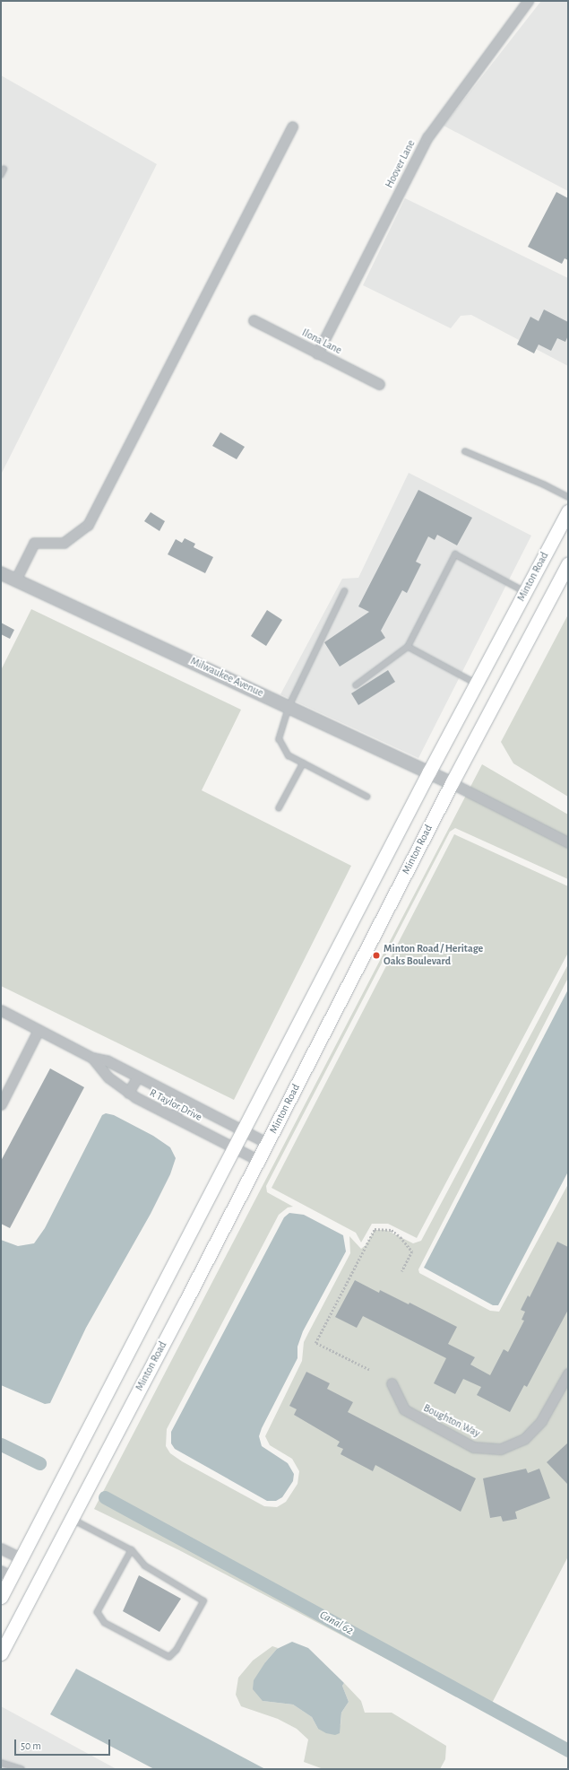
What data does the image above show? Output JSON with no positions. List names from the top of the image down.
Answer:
{
  "streets": {
    "main road": ["Minton Road"],
    "street": [
      "Hoover Lane",
      "Ilona Lane",
      "Milwaukee Avenue",
      "R Taylor Drive",
      "Boughton Way"
    ]
  },
  "crossings": [
    ["Hoover Lane", "Ilona Lane"],
    ["Minton Road", "Milwaukee Avenue"],
    ["Minton Road", "R Taylor Drive"]
  ],
  "water": ["Canal 62"],
  "places": ["Minton Road / Heritage Oaks Boulevard"],
  "scale_bar": "50 m"
}
